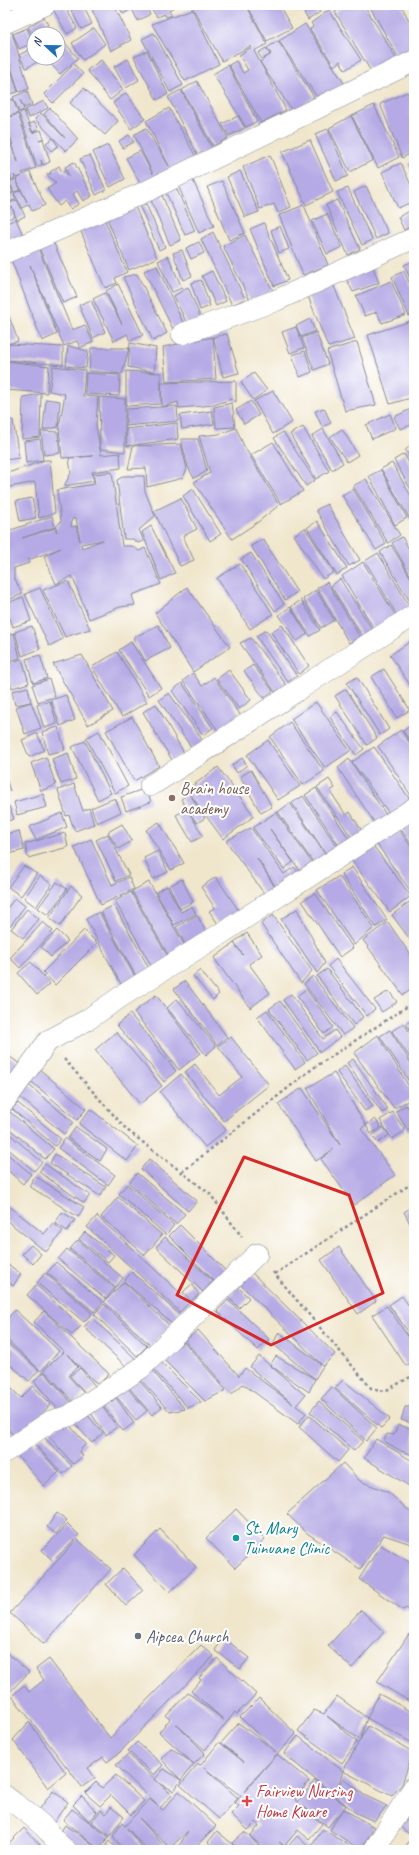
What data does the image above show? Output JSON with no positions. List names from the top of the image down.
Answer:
{
  "places": {
    "other": ["Brain house academy", "St. Mary Tuinuane Clinic", "Aipcea Church"],
    "health": ["Fairview Nursing Home Kware"]
  },
  "north": "left"
}
